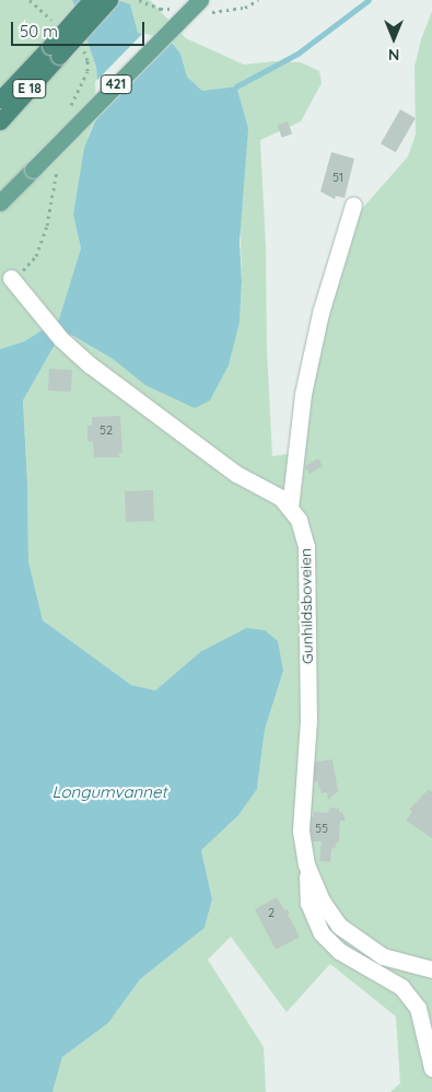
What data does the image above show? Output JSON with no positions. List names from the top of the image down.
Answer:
{
  "streets": {
    "highway": ["E 18"],
    "main road": ["421"],
    "street": ["Gunhildsboveien"]
  },
  "water": ["Longumvannet"],
  "house_numbers": [
    "51",
    "52",
    "55",
    "2"
  ],
  "scale_bar": "50 m",
  "north": "bottom"
}
